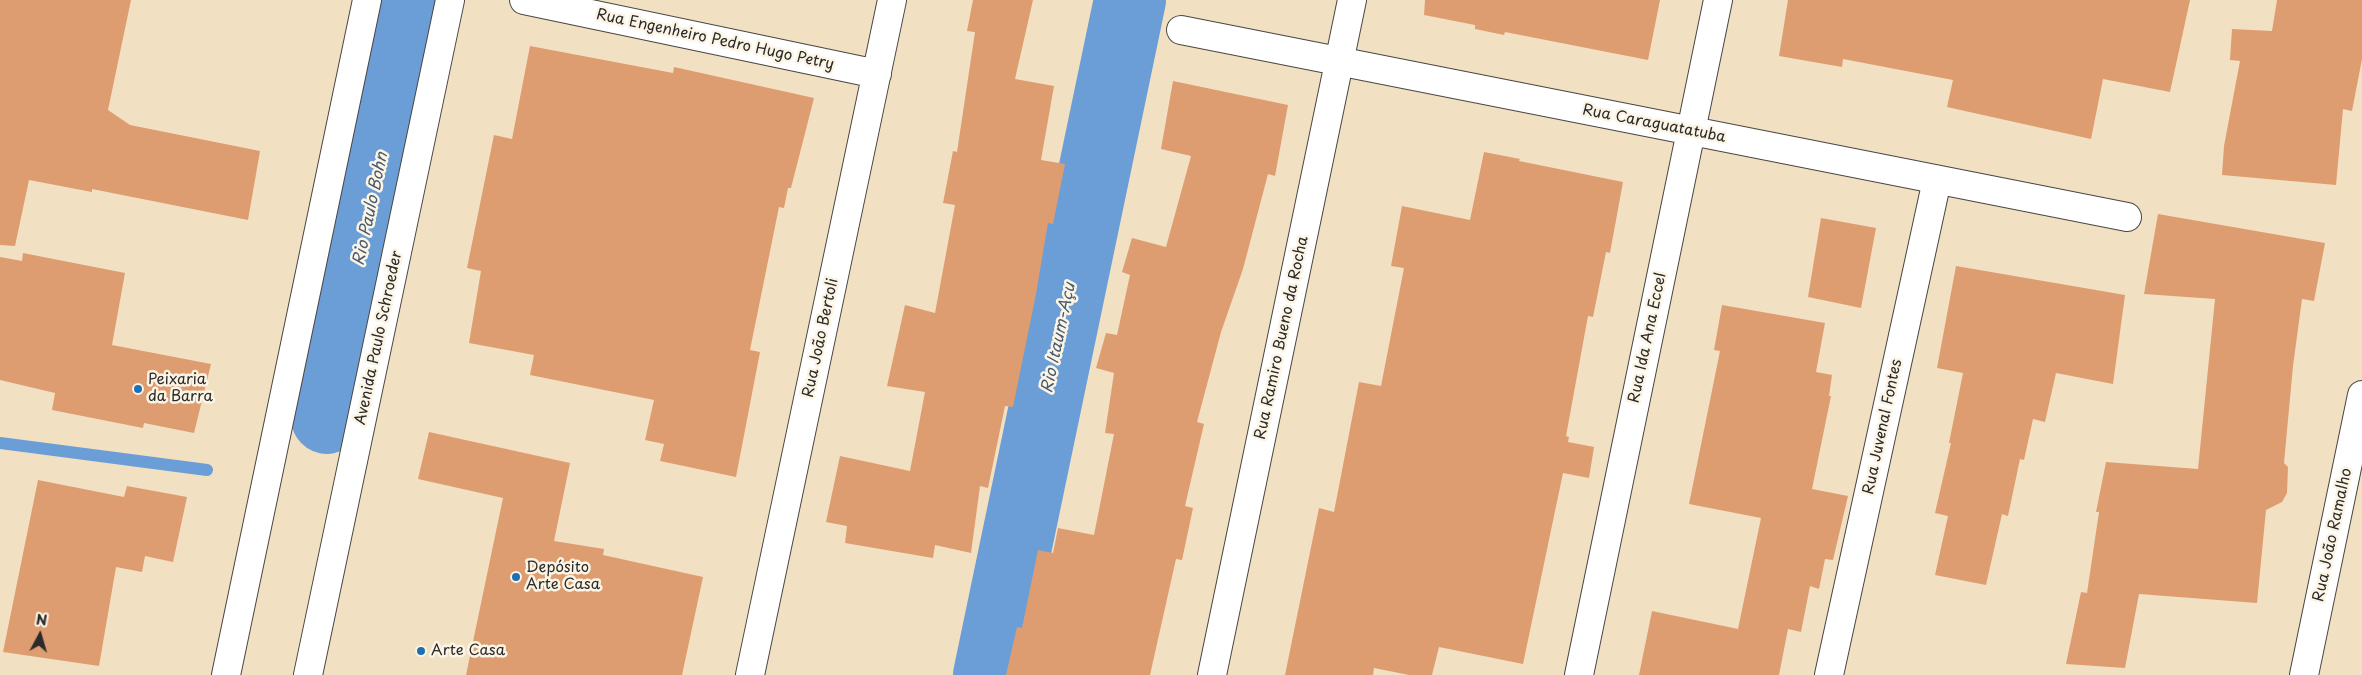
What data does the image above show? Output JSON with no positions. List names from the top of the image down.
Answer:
{
  "streets": {
    "street": [
      "Rua Engenheiro Pedro Hugo Petry",
      "Rua Caraguatatuba",
      "Avenida Paulo Schroeder",
      "Rua João Bertoli",
      "Rua Ramiro Bueno da Rocha",
      "Rua Ida Ana Eccel",
      "Rua Juvenal Fontes",
      "Rua João Ramalho"
    ]
  },
  "crossings": [
    ["Rua Engenheiro Pedro Hugo Petry", "Rua João Bertoli"],
    ["Rua Caraguatatuba", "Rua Ramiro Bueno da Rocha"],
    ["Rua Caraguatatuba", "Rua Ida Ana Eccel"],
    ["Rua Caraguatatuba", "Rua Juvenal Fontes"]
  ],
  "water": ["Rio Paulo Bohn", "Rio Itaum-Açu"],
  "places": ["Peixaria da Barra", "Depósito Arte Casa", "Arte Casa"],
  "north": "top"
}
